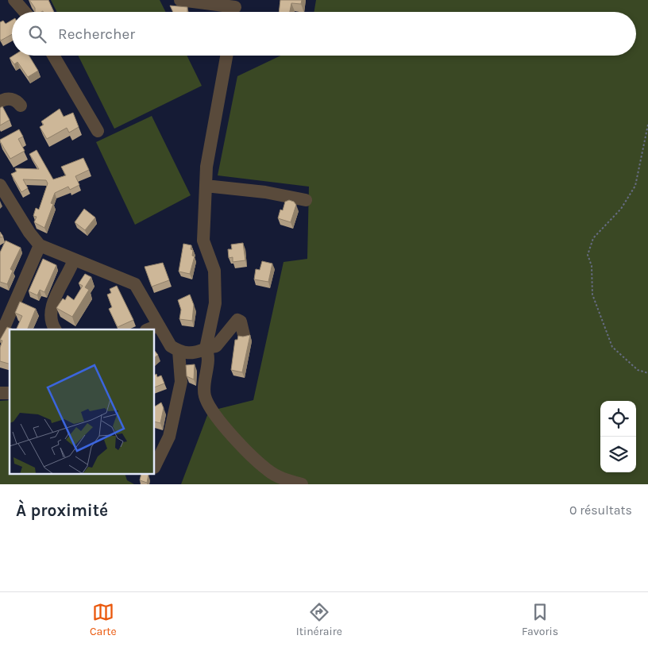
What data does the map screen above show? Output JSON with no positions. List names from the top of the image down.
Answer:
{
  "page": {
    "search": "Rechercher",
    "heading": ["À proximité", "0 résultats"],
    "nav": ["Carte", "Itinéraire", "Favoris"]
  }
}
